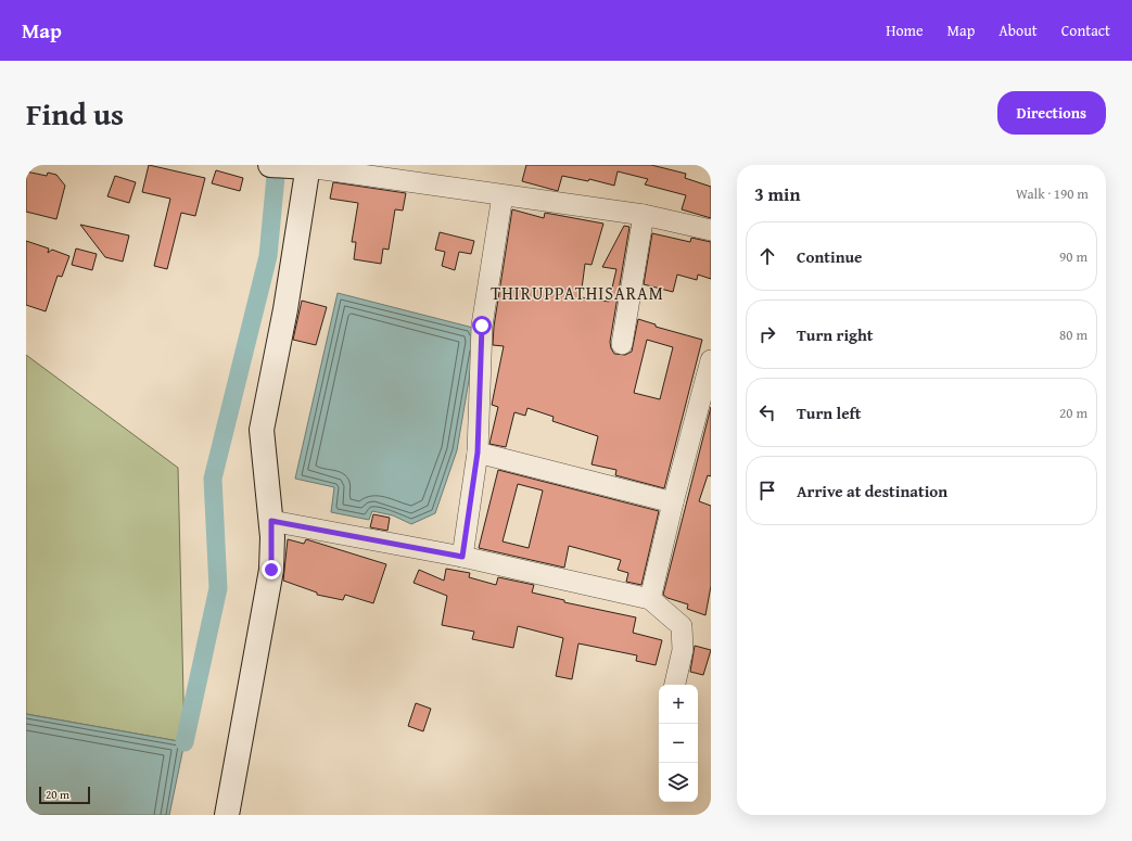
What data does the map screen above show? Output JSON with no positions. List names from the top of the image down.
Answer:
{
  "districts": ["THIRUPPATHISARAM"],
  "scale_bar": "20 m",
  "page": {
    "header": "Map",
    "nav": [
      "Home",
      "Map",
      "About",
      "Contact"
    ],
    "title": "Find us",
    "buttons": "Directions",
    "heading": ["3 min", "Walk · 190 m"],
    "list": [
      ["Continue", "90 m"],
      ["Turn right", "80 m"],
      ["Turn left", "20 m"],
      "Arrive at destination"
    ],
    "map_buttons": ["+", "−"],
    "scale": "20 m"
  }
}
